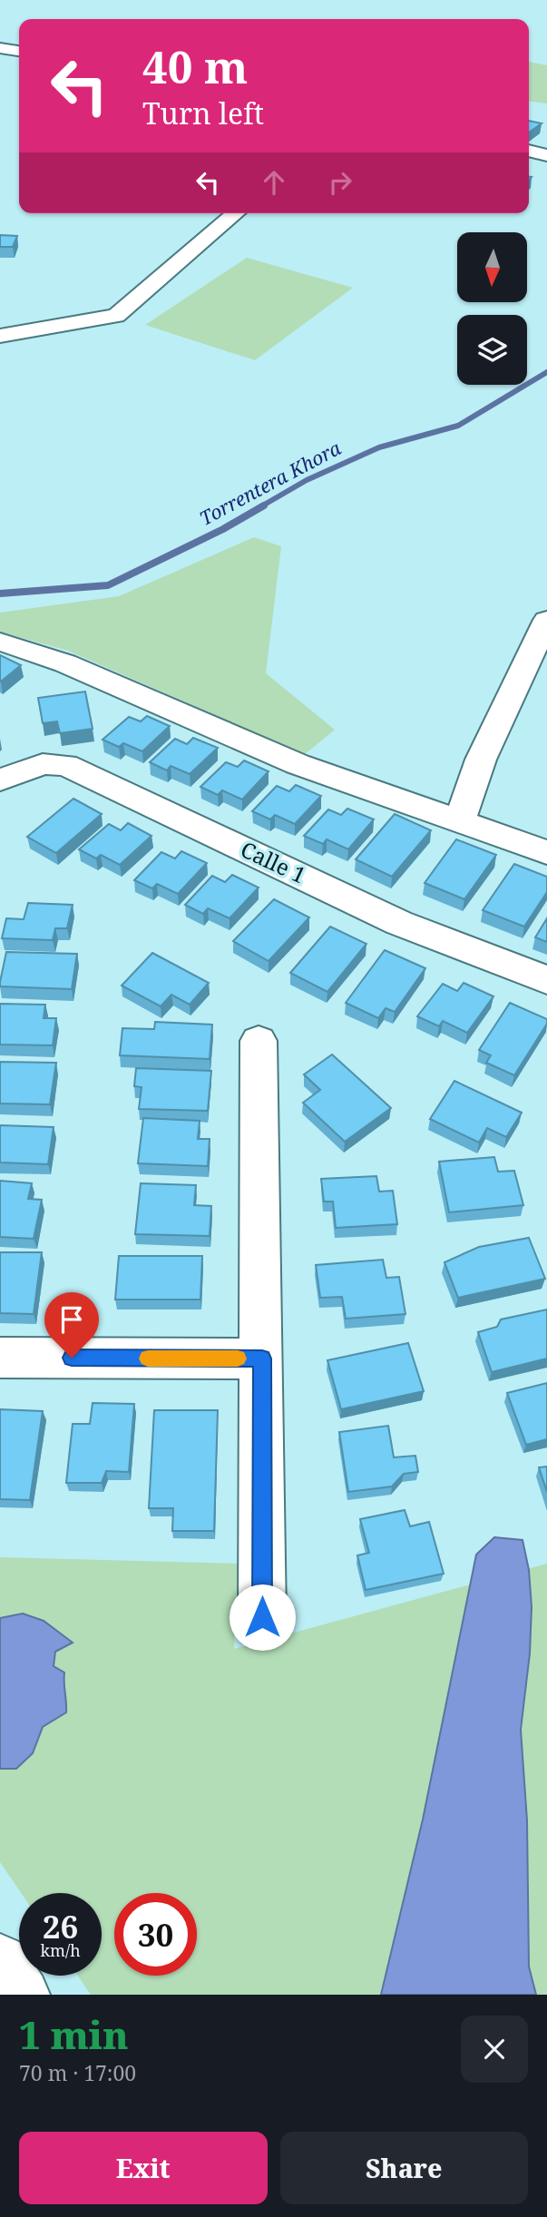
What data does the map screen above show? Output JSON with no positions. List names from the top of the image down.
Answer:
{
  "streets": {
    "street": ["Calle 1"]
  },
  "water": ["Torrentera Khora"],
  "north": "bottom",
  "page": {
    "turn": ["40 m", "Turn left"],
    "speed": "26 km/h",
    "limit": "30",
    "heading": ["1 min", "70 m · 17:00"],
    "buttons": ["Exit", "Share"]
  }
}
